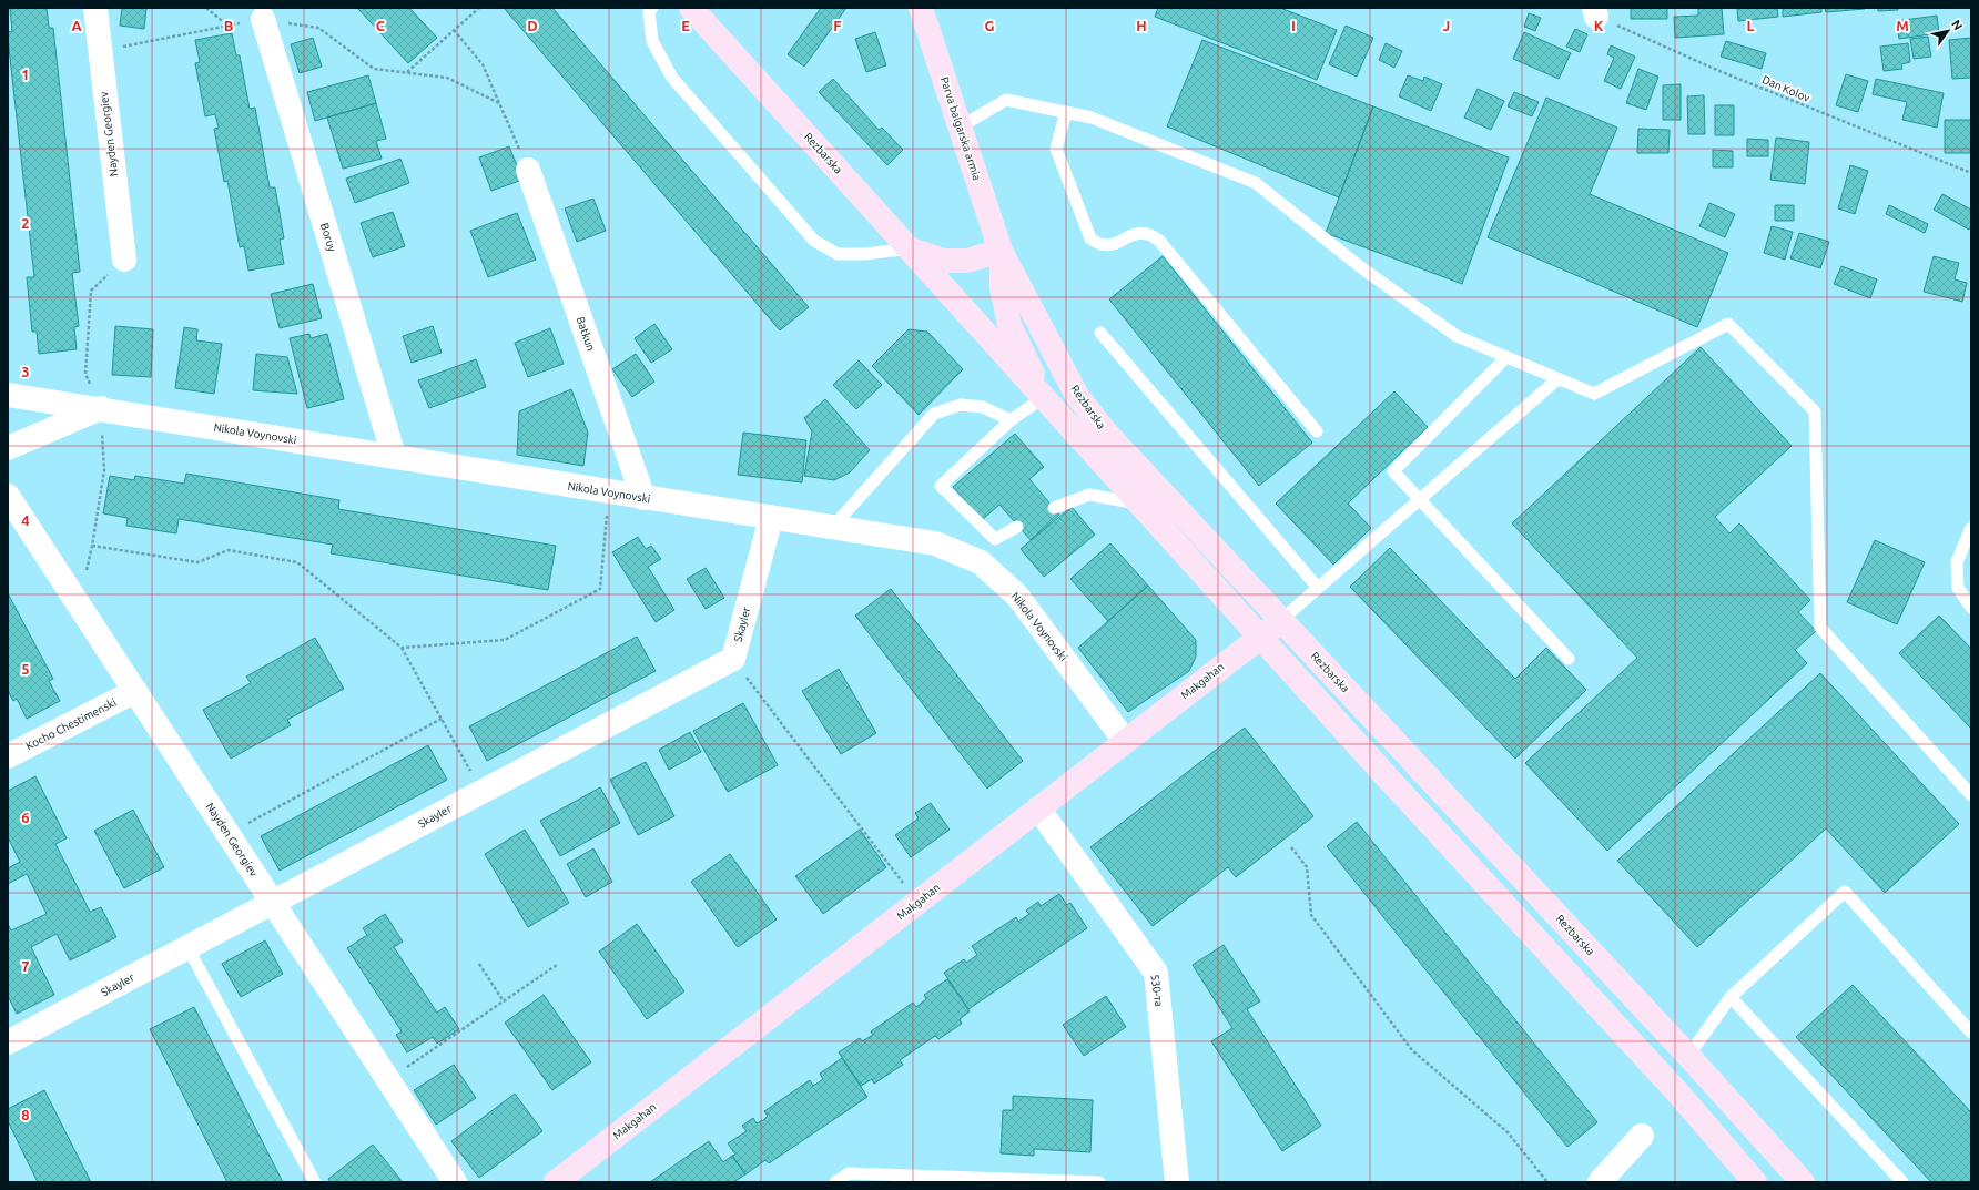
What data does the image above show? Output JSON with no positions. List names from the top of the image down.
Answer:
{
  "streets": {
    "street": [
      "Parva balgarska armia",
      "Nayden Georgiev",
      "Rezbarska",
      "Boruy",
      "Batkun",
      "Nikola Voynovski",
      "Skayler",
      "Makgahan",
      "Kocho Chestimenski",
      "530-та"
    ],
    "path": ["Dan Kolov"]
  },
  "crossings": [
    ["Parva balgarska armia", "Rezbarska"],
    ["Nayden Georgiev", "Skayler"],
    ["Nayden Georgiev", "Kocho Chestimenski"],
    ["Rezbarska", "Makgahan"],
    ["Boruy", "Nikola Voynovski"],
    ["Batkun", "Nikola Voynovski"],
    ["Nikola Voynovski", "Skayler"],
    ["Nikola Voynovski", "Makgahan"],
    ["Makgahan", "530-та"]
  ],
  "north": "top right",
  "grid": {
    "columns": [
      "A",
      "B",
      "C",
      "D",
      "E",
      "F",
      "G",
      "H",
      "I",
      "J",
      "K",
      "L",
      "M"
    ],
    "rows": [
      "1",
      "2",
      "3",
      "4",
      "5",
      "6",
      "7",
      "8"
    ]
  }
}
